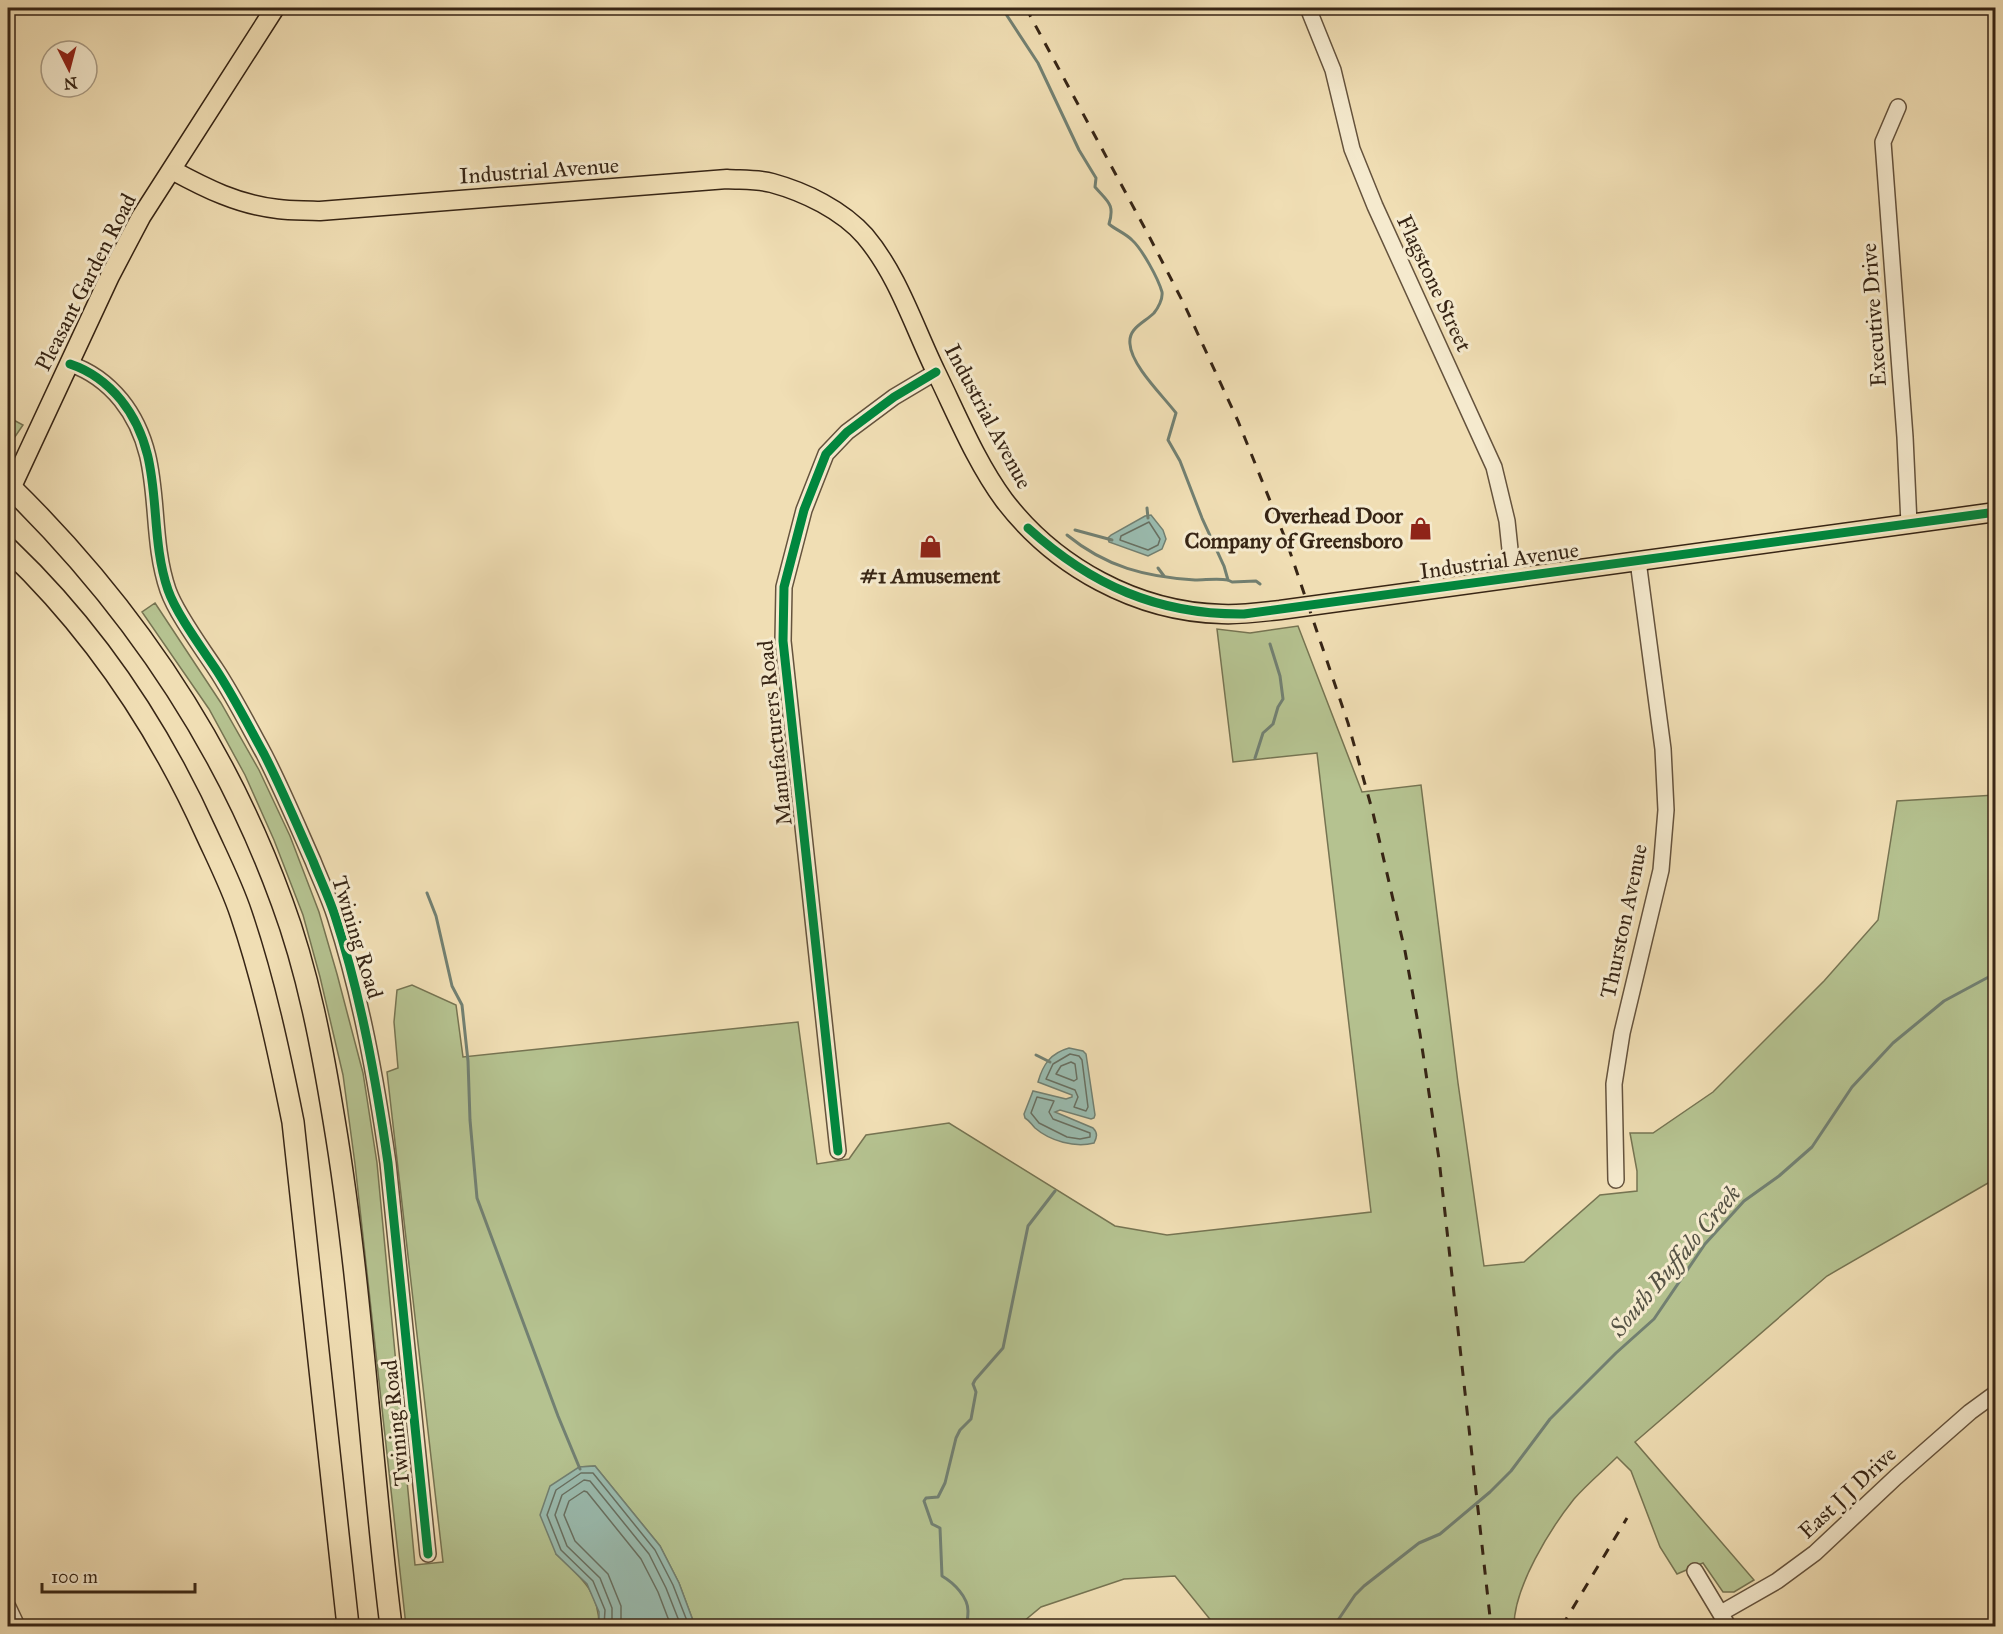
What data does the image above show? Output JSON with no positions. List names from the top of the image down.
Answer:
{
  "streets": {
    "main road": ["Industrial Avenue", "Pleasant Garden Road"],
    "street": [
      "Flagstone Street",
      "Executive Drive",
      "Manufacturers Road",
      "Thurston Avenue",
      "Twining Road",
      "East J J Drive"
    ]
  },
  "crossings": [
    ["Industrial Avenue", "Pleasant Garden Road"],
    ["Industrial Avenue", "Flagstone Street"],
    ["Industrial Avenue", "Executive Drive"],
    ["Industrial Avenue", "Manufacturers Road"],
    ["Industrial Avenue", "Thurston Avenue"],
    ["Pleasant Garden Road", "Twining Road"]
  ],
  "water": ["South Buffalo Creek"],
  "places": {
    "shop": ["Overhead Door Company of Greensboro", "#1 Amusement"]
  },
  "scale_bar": "100 m",
  "north": "bottom"
}
